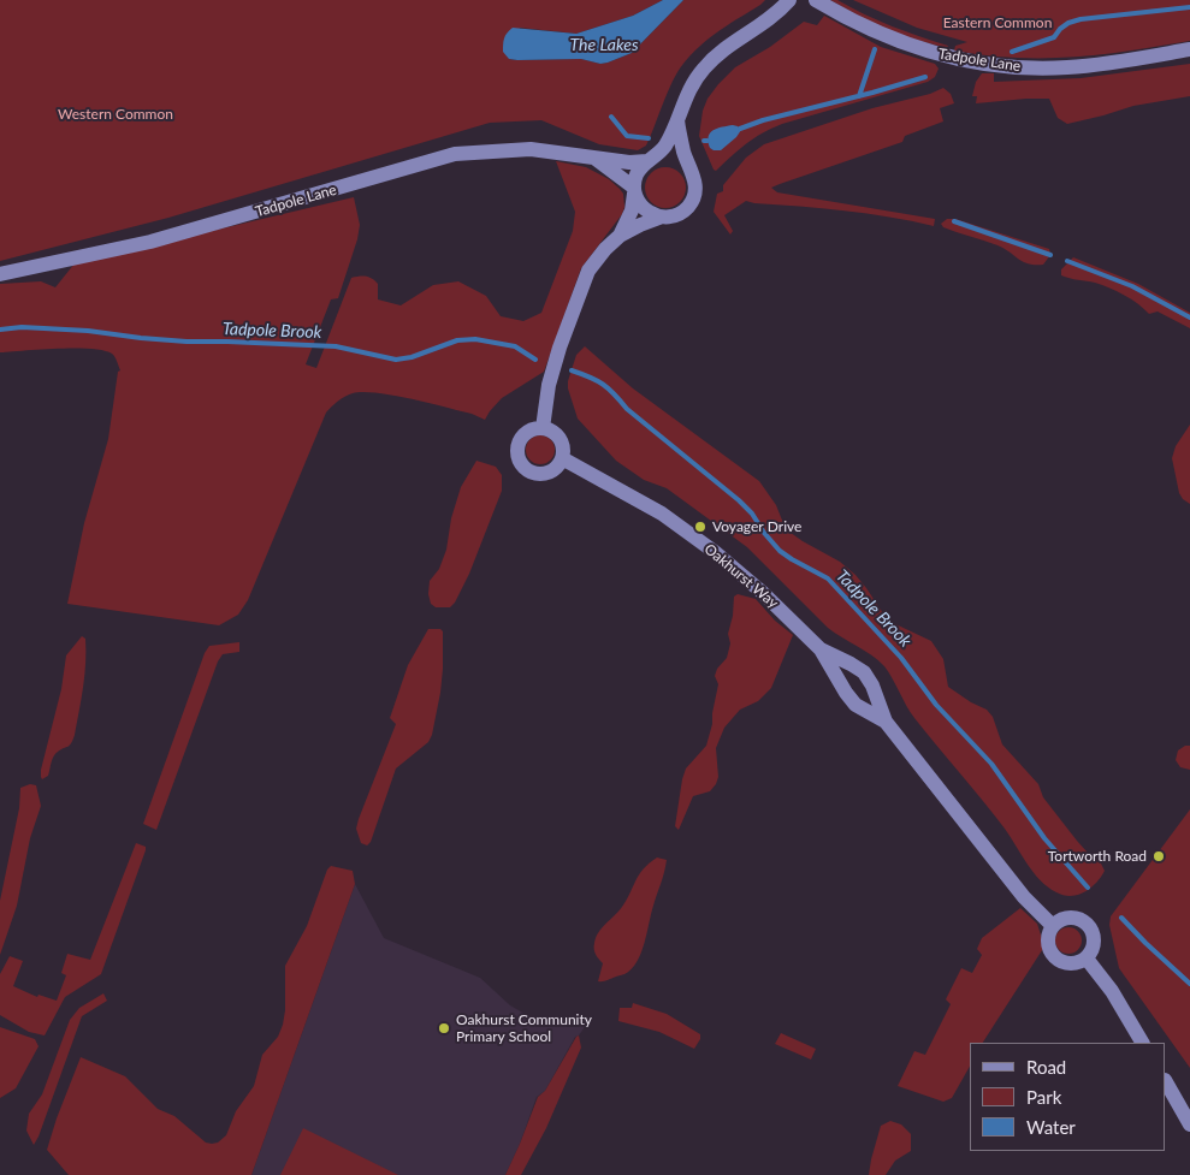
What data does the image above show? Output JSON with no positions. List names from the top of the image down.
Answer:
{
  "streets": {
    "street": ["Tadpole Lane", "Oakhurst Way"]
  },
  "water": ["The Lakes", "Tadpole Brook"],
  "parks": ["Eastern Common", "Western Common"],
  "places": ["Voyager Drive", "Tortworth Road", "Oakhurst Community Primary School"],
  "legend": ["Road", "Park", "Water"]
}
